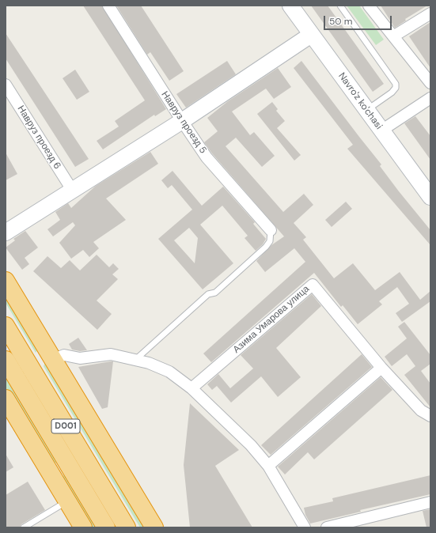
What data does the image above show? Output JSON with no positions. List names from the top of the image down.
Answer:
{
  "streets": {
    "highway": ["D001"],
    "street": [
      "Navro'z ko'chasi",
      "Навруз проезд 5",
      "Навруз проезд 6",
      "Азима Умарова улица"
    ]
  },
  "scale_bar": "50 m"
}
